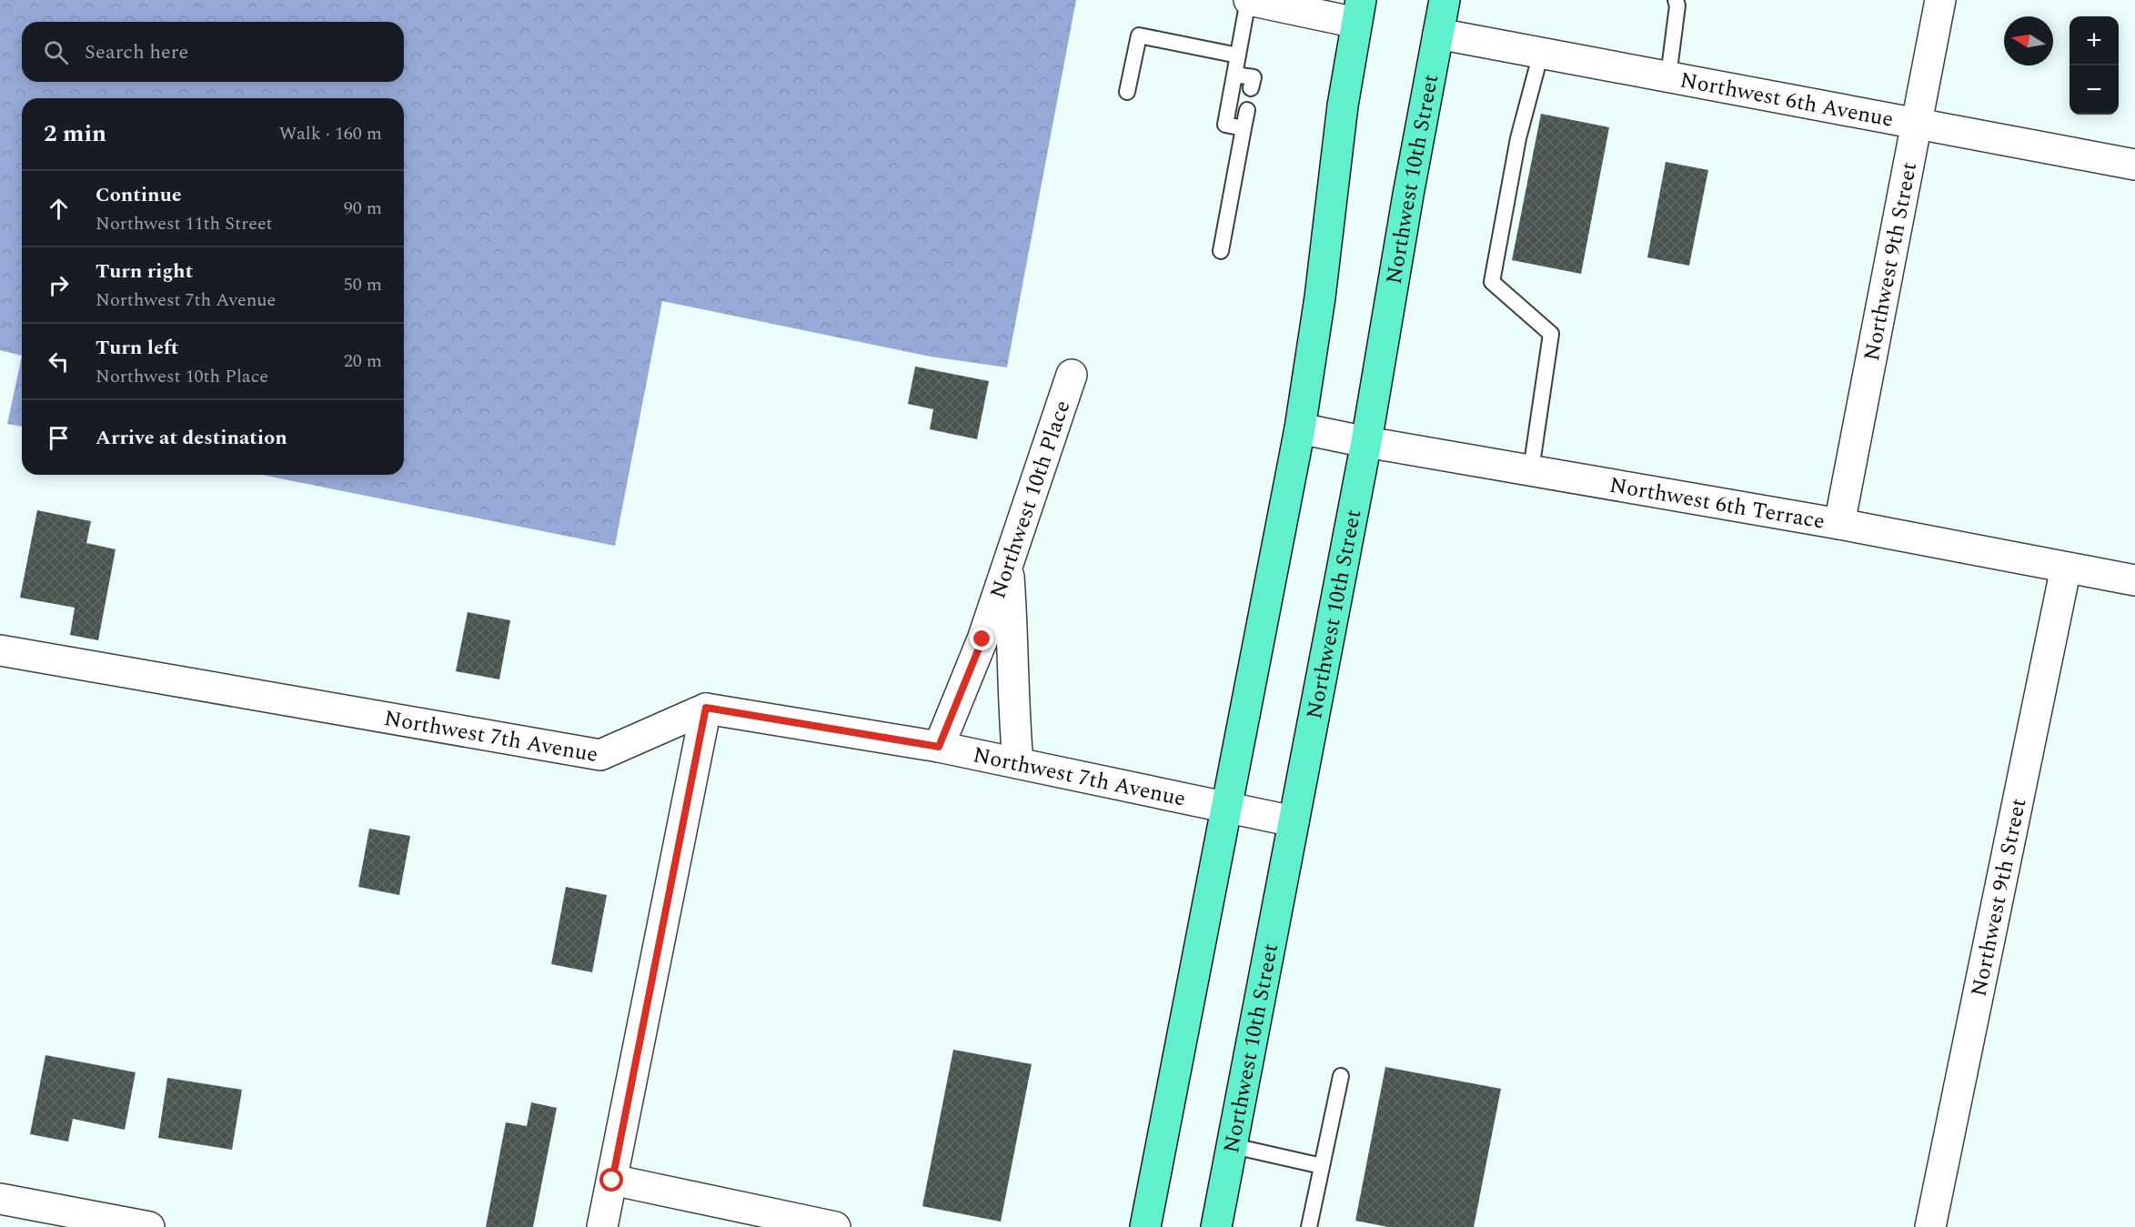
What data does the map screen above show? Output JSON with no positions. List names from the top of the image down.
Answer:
{
  "streets": {
    "highway": ["Northwest 10th Street"],
    "street": [
      "Northwest 6th Avenue",
      "Northwest 9th Street",
      "Northwest 10th Place",
      "Northwest 6th Terrace",
      "Northwest 7th Avenue"
    ]
  },
  "crossings": [
    ["Northwest 6th Avenue", "Northwest 10th Street"],
    ["Northwest 6th Avenue", "Northwest 9th Street"],
    ["Northwest 10th Street", "Northwest 6th Terrace"],
    ["Northwest 10th Street", "Northwest 7th Avenue"],
    ["Northwest 9th Street", "Northwest 6th Terrace"],
    ["Northwest 10th Place", "Northwest 7th Avenue"]
  ],
  "north": "left",
  "page": {
    "map_buttons": ["+", "−"],
    "search": "Search here",
    "heading": ["2 min", "Walk · 160 m"],
    "list": [
      ["Continue", "Northwest 11th Street", "90 m"],
      ["Turn right", "Northwest 7th Avenue", "50 m"],
      ["Turn left", "Northwest 10th Place", "20 m"],
      "Arrive at destination"
    ]
  }
}
